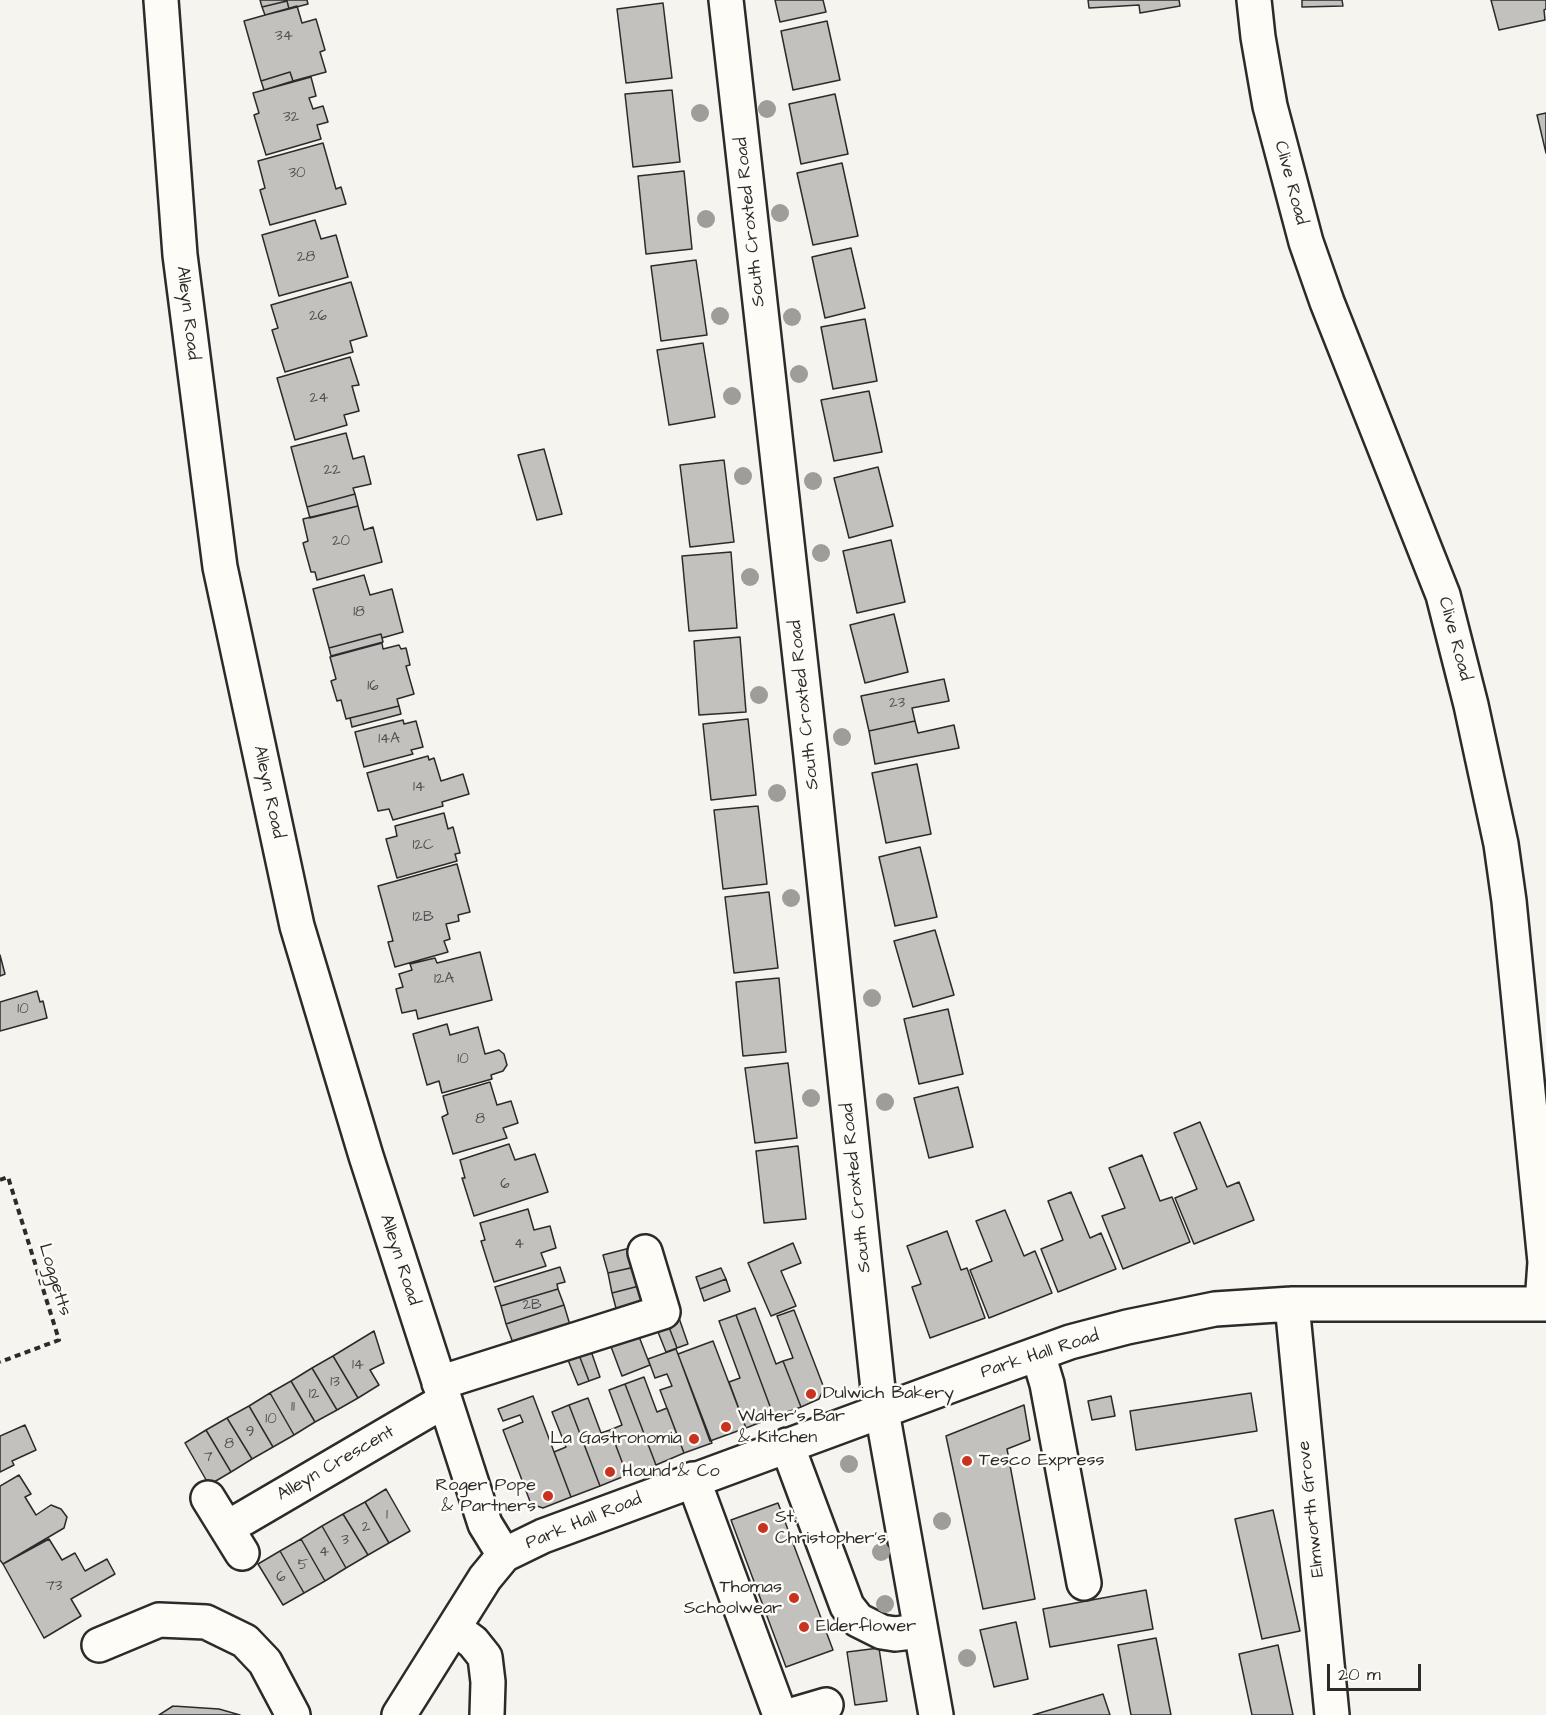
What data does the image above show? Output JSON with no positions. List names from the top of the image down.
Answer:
{
  "streets": {
    "street": [
      "Clive Road",
      "South Croxted Road",
      "Alleyn Road",
      "Park Hall Road",
      "Alleyn Crescent",
      "Elmworth Grove"
    ],
    "path": ["Loggetts"]
  },
  "crossings": [
    ["Clive Road", "Park Hall Road"],
    ["South Croxted Road", "Park Hall Road"],
    ["Alleyn Road", "Park Hall Road"],
    ["Alleyn Road", "Alleyn Crescent"],
    ["Park Hall Road", "Elmworth Grove"]
  ],
  "places": [
    "Dulwich Bakery",
    "Walter's Bar & Kitchen",
    "La Gastronomia",
    "Tesco Express",
    "Hound & Co",
    "Roger Pope & Partners",
    "St. Christopher's",
    "Thomas Schoolwear",
    "Elderflower"
  ],
  "house_numbers": [
    "34",
    "32",
    "30",
    "28",
    "26",
    "24",
    "22",
    "20",
    "18",
    "16",
    "23",
    "14A",
    "14",
    "12C",
    "12B",
    "12A",
    "10",
    "10",
    "8",
    "6",
    "4",
    "2B",
    "14",
    "13",
    "12",
    "11",
    "10",
    "9",
    "8",
    "7",
    "1",
    "2",
    "3",
    "4",
    "5",
    "6",
    "73"
  ],
  "scale_bar": "20 m"
}
